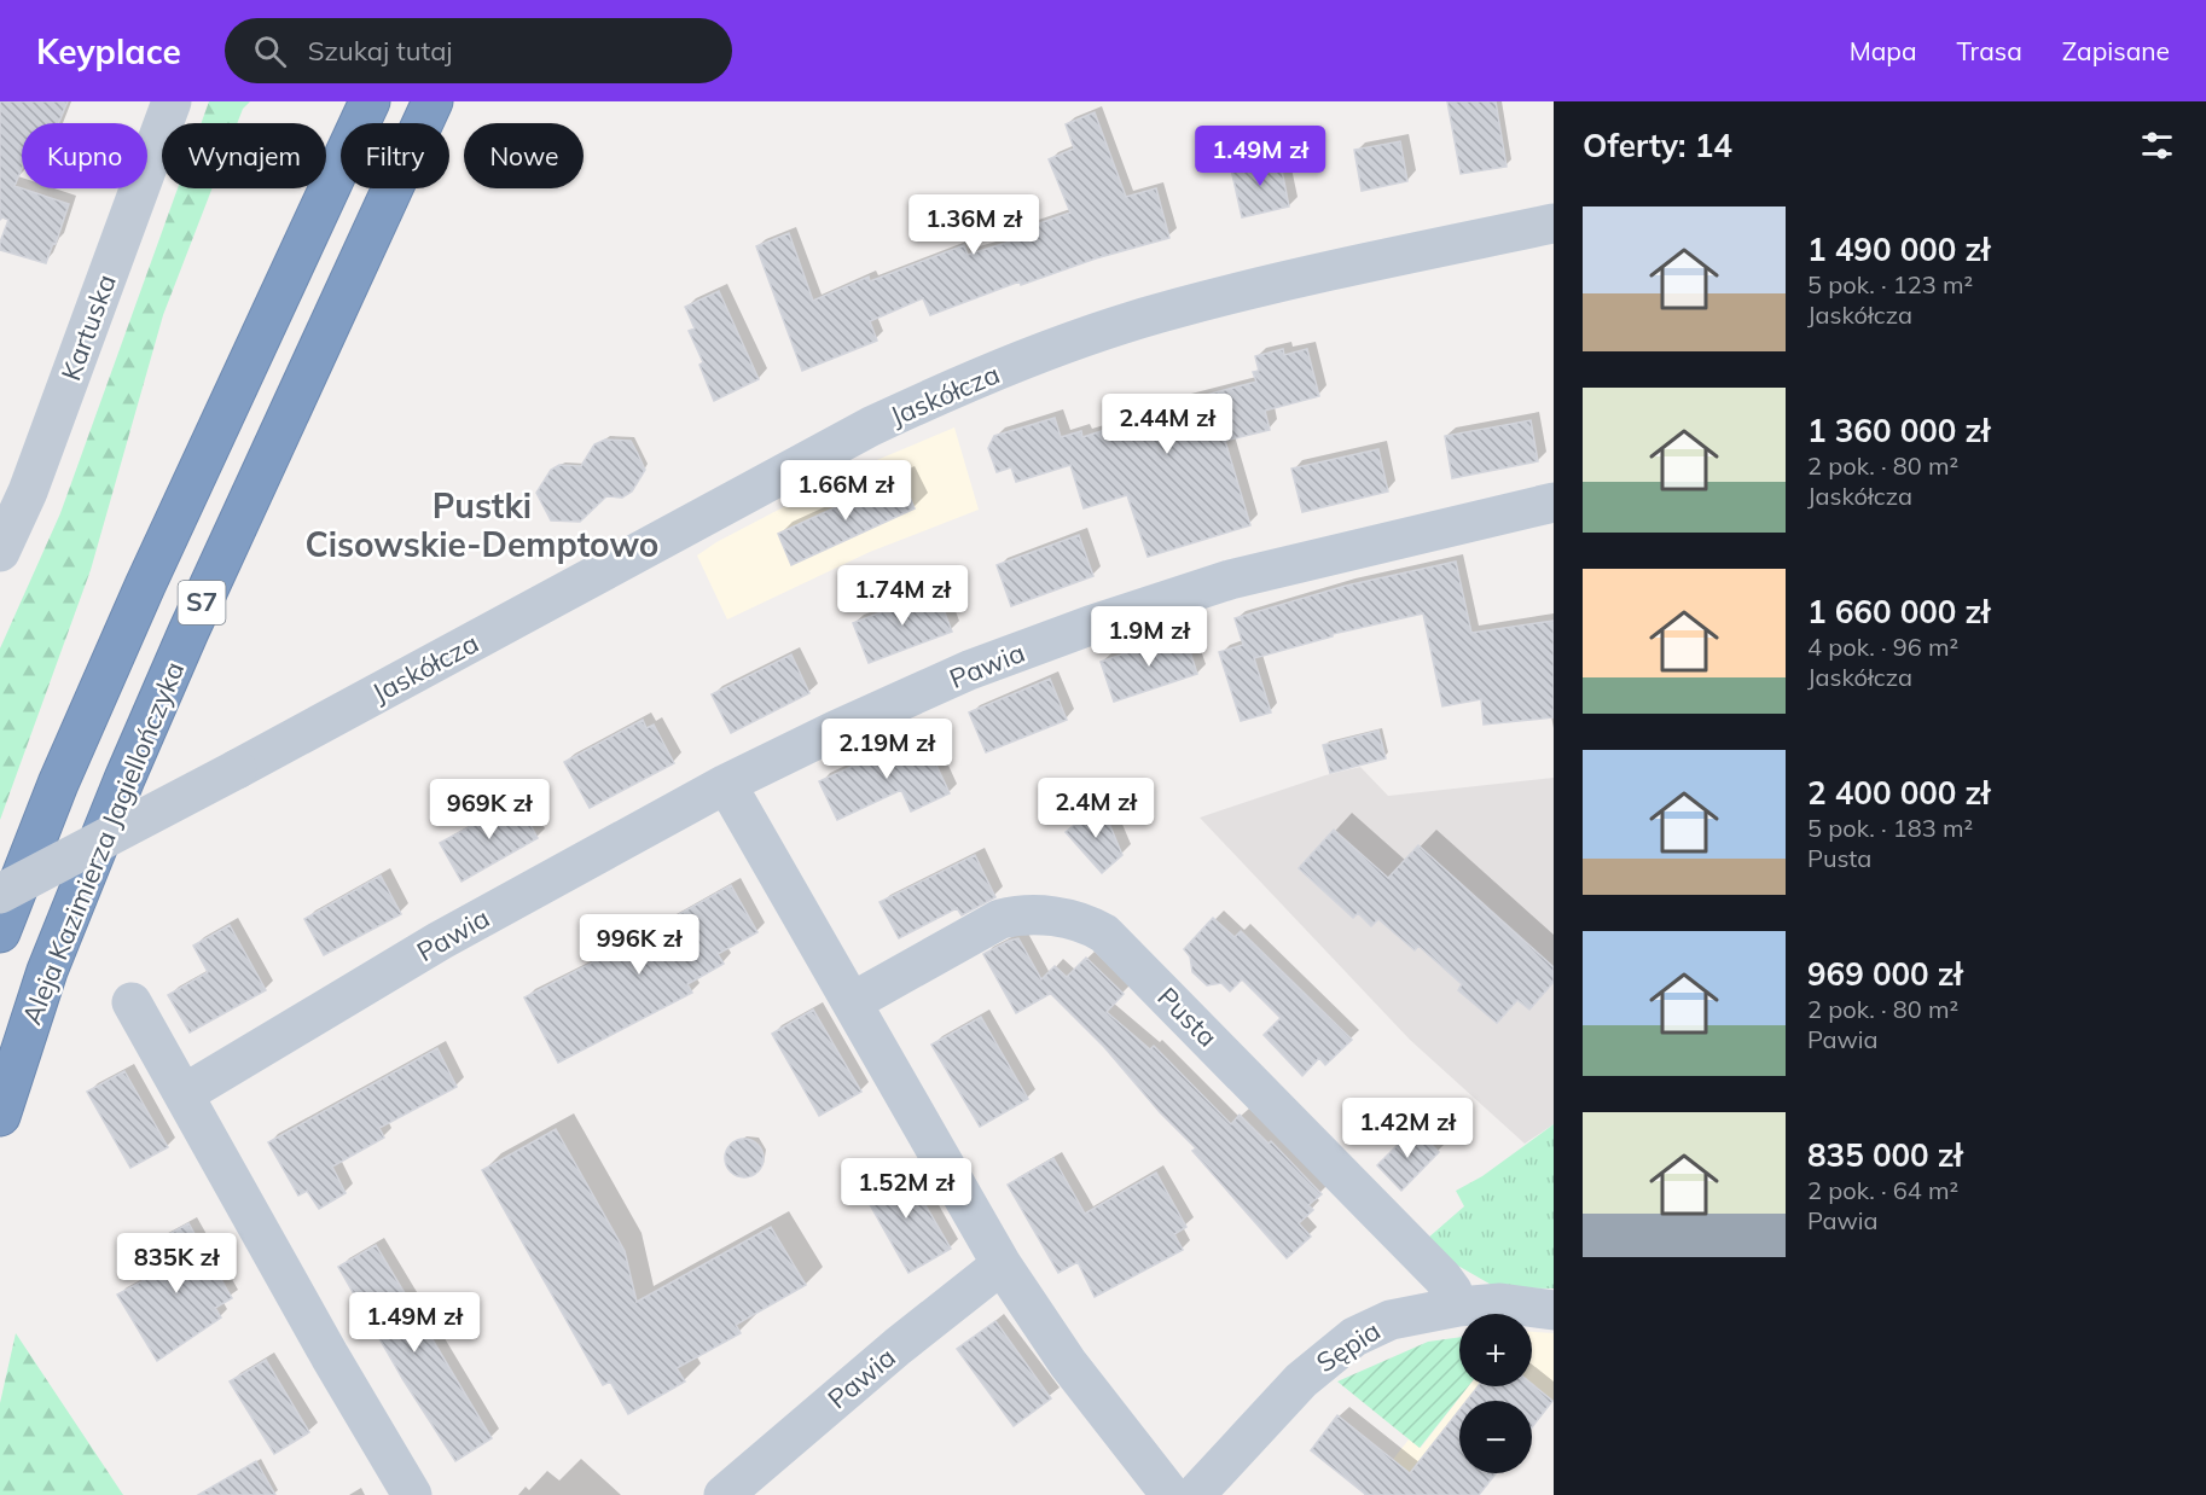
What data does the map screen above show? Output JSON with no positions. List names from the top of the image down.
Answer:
{
  "streets": {
    "highway": ["S7", "Aleja Kazimierza Jagiellończyka"],
    "street": [
      "Kartuska",
      "Jaskółcza",
      "Pawia",
      "Pusta",
      "Sępia"
    ]
  },
  "crossings": [
    ["Pusta", "Sępia"]
  ],
  "districts": ["Pustki Cisowskie-Demptowo"],
  "page": {
    "header": "Keyplace",
    "search": "Szukaj tutaj",
    "nav": ["Mapa", "Trasa", "Zapisane"],
    "heading": "Oferty: 14",
    "chip": [
      "Kupno",
      "Wynajem",
      "Filtry",
      "Nowe"
    ],
    "price": [
      "1.49M zł",
      "1.36M zł",
      "2.44M zł",
      "1.66M zł",
      "1.74M zł",
      "1.9M zł",
      "2.19M zł",
      "2.4M zł",
      "969K zł",
      "996K zł",
      "1.42M zł",
      "1.52M zł",
      "835K zł",
      "1.49M zł"
    ],
    "list": [
      {
        "name": "1 490 000 zł",
        "note": "5 pok. · 123 m² · Jaskółcza"
      },
      {
        "name": "1 360 000 zł",
        "note": "2 pok. · 80 m² · Jaskółcza"
      },
      {
        "name": "1 660 000 zł",
        "note": "4 pok. · 96 m² · Jaskółcza"
      },
      {
        "name": "2 400 000 zł",
        "note": "5 pok. · 183 m² · Pusta"
      },
      {
        "name": "969 000 zł",
        "note": "2 pok. · 80 m² · Pawia"
      },
      {
        "name": "835 000 zł",
        "note": "2 pok. · 64 m² · Pawia"
      }
    ],
    "map_buttons": ["+", "−"]
  }
}
